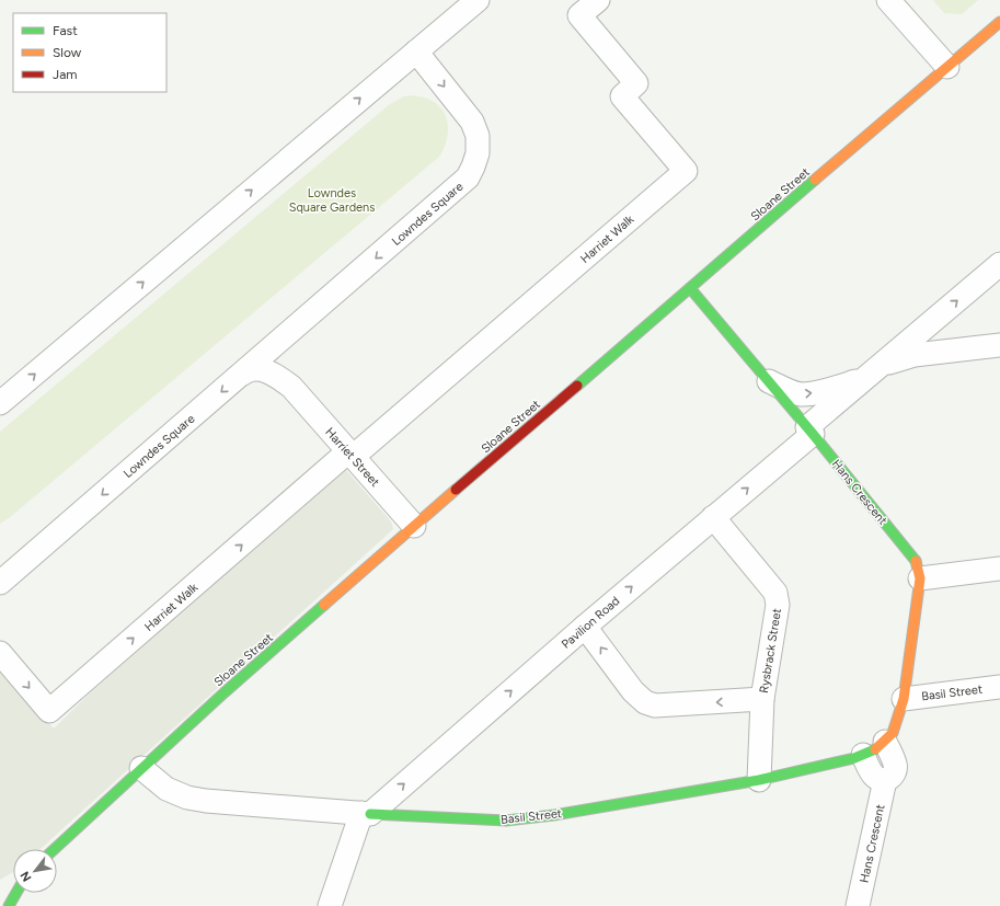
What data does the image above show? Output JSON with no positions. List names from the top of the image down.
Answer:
{
  "streets": {
    "main road": ["Sloane Street", "Hans Crescent", "Basil Street"],
    "street": [
      "Lowndes Square",
      "Harriet Walk",
      "Harriet Street",
      "Pavilion Road",
      "Rysbrack Street"
    ]
  },
  "crossings": [
    ["Sloane Street", "Harriet Street"],
    ["Sloane Street", "Hans Crescent"],
    ["Sloane Street", "Basil Street"],
    ["Lowndes Square", "Harriet Street"],
    ["Harriet Walk", "Harriet Street"],
    ["Hans Crescent", "Pavilion Road"],
    ["Hans Crescent", "Basil Street"],
    ["Pavilion Road", "Rysbrack Street"],
    ["Pavilion Road", "Basil Street"],
    ["Rysbrack Street", "Basil Street"]
  ],
  "one_way": ["Harriet Walk", "Pavilion Road"],
  "parks": ["Lowndes Square Gardens"],
  "legend": ["Fast", "Slow", "Jam"],
  "north": "bottom left"
}
